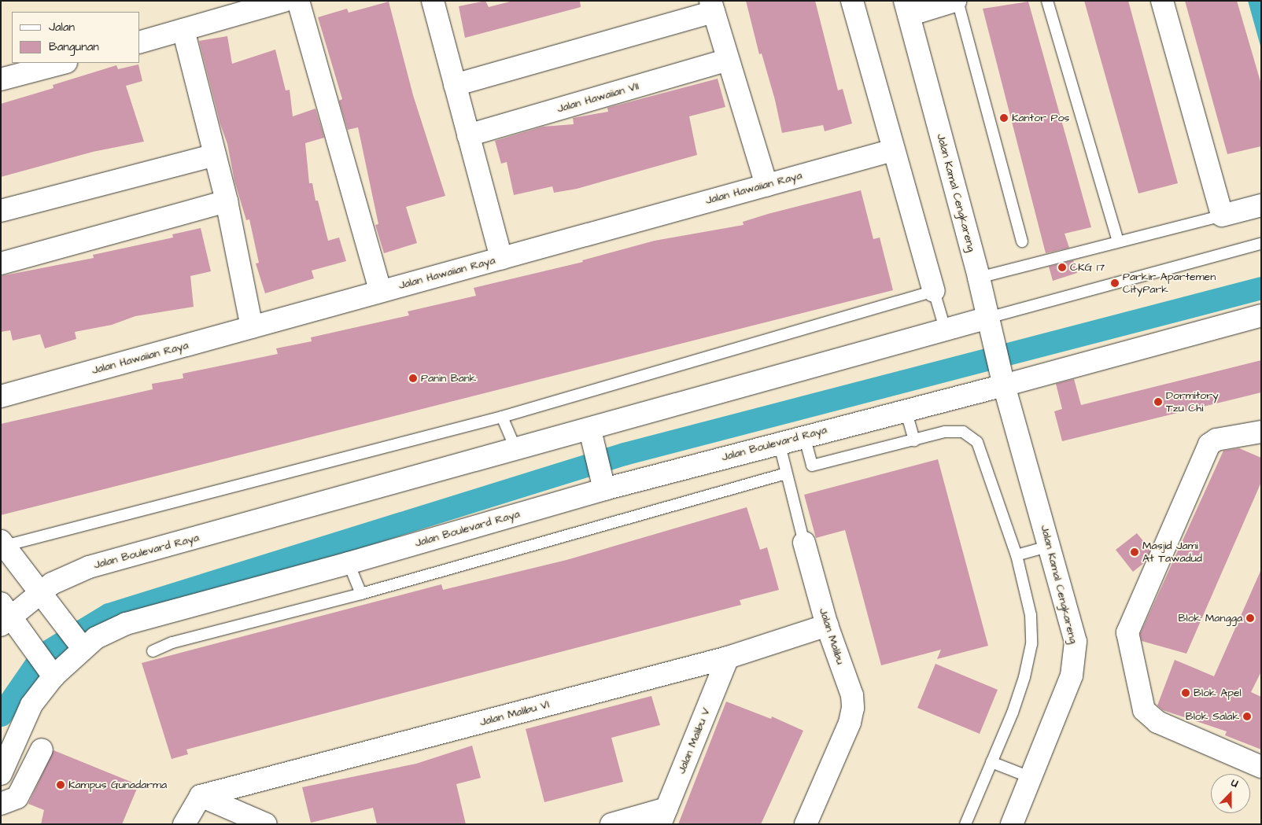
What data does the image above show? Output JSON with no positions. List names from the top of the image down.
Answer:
{
  "streets": {
    "street": [
      "Jalan Hawaiian VII",
      "Jalan Hawaiian Raya",
      "Jalan Kamal Cengkareng",
      "Jalan Boulevard Raya",
      "Jalan Malibu",
      "Jalan Malibu VI",
      "Jalan Malibu V"
    ]
  },
  "crossings": [
    ["Jalan Kamal Cengkareng", "Jalan Boulevard Raya"],
    ["Jalan Boulevard Raya", "Jalan Malibu"],
    ["Jalan Malibu", "Jalan Malibu VI"],
    ["Jalan Malibu VI", "Jalan Malibu V"]
  ],
  "places": [
    "Kantor Pos",
    "CKG 17",
    "Parkir Apartemen CityPark",
    "Panin Bank",
    "Dormitory Tzu Chi",
    "Masjid Jami At Tawadud",
    "Blok Mangga",
    "Blok Apel",
    "Blok Salak",
    "Kampus Gunadarma"
  ],
  "legend": ["Jalan", "Bangunan"],
  "north": "top"
}
